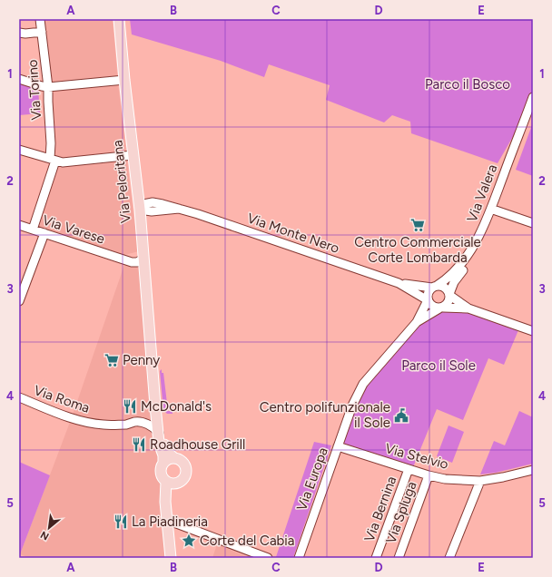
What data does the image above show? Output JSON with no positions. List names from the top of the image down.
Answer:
{
  "streets": {
    "main road": ["Via Peloritana"],
    "street": [
      "Via Torino",
      "Via Valera",
      "Via Varese",
      "Via Monte Nero",
      "Via Roma",
      "Via Stelvio",
      "Via Europa",
      "Via Bernina",
      "Via Spluga"
    ]
  },
  "crossings": [
    ["Via Torino", "Via Varese"],
    ["Via Peloritana", "Via Varese"],
    ["Via Peloritana", "Via Monte Nero"],
    ["Via Peloritana", "Via Roma"],
    ["Via Valera", "Via Monte Nero"],
    ["Via Valera", "Via Europa"],
    ["Via Monte Nero", "Via Europa"],
    ["Via Stelvio", "Via Europa"],
    ["Via Stelvio", "Via Bernina"],
    ["Via Stelvio", "Via Spluga"]
  ],
  "parks": ["Parco il Bosco", "Parco il Sole"],
  "places": {
    "supermarket": ["Centro Commerciale Corte Lombarda", "Penny"],
    "restaurant": ["McDonald's", "Roadhouse Grill", "La Piadineria"],
    "public building": ["Centro polifunzionale il Sole"],
    "place": ["Corte del Cabia"]
  },
  "north": "bottom left",
  "grid": {
    "columns": [
      "A",
      "B",
      "C",
      "D",
      "E"
    ],
    "rows": [
      "1",
      "2",
      "3",
      "4",
      "5"
    ]
  }
}
